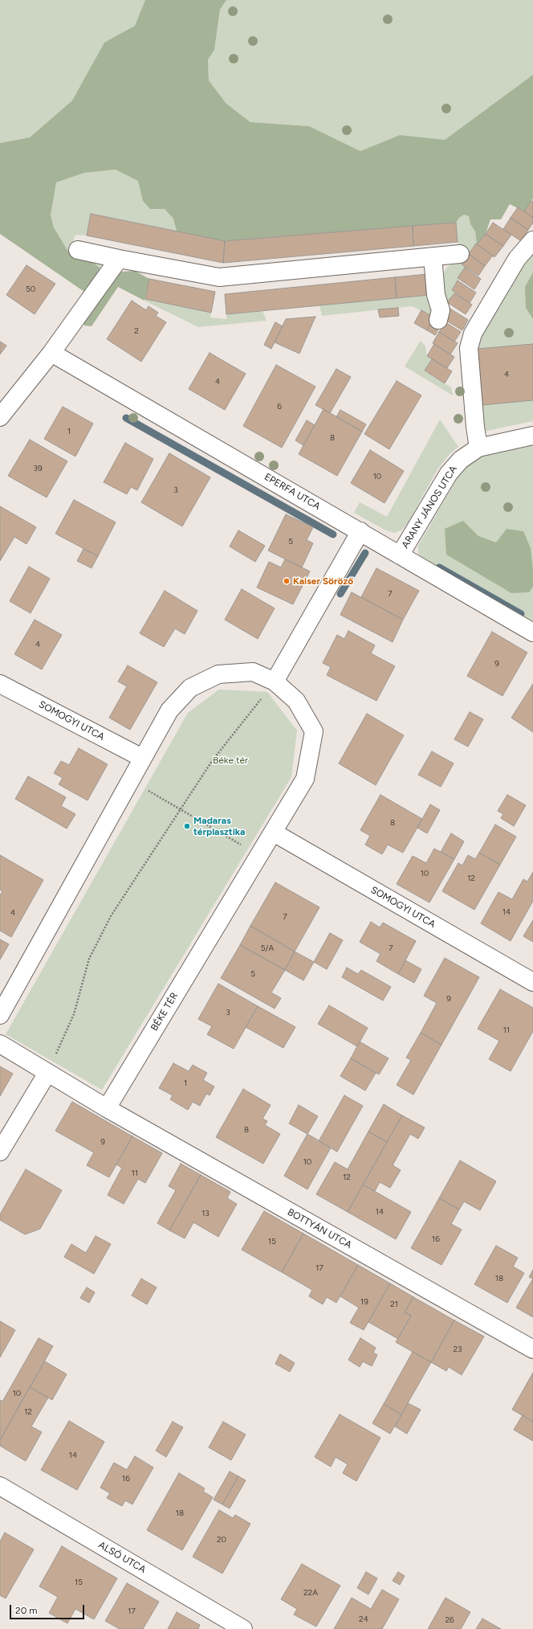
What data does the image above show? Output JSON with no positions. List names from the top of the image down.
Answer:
{
  "streets": {
    "street": [
      "EPERFA UTCA",
      "ARANY JÁNOS UTCA",
      "SOMOGYI UTCA",
      "BÉKE TÉR",
      "BOTTYÁN UTCA",
      "ALSÓ UTCA"
    ]
  },
  "crossings": [
    ["EPERFA UTCA", "ARANY JÁNOS UTCA"],
    ["SOMOGYI UTCA", "BÉKE TÉR"],
    ["BÉKE TÉR", "BOTTYÁN UTCA"]
  ],
  "parks": ["Béke tér"],
  "places": ["Kaiser Söröző", "Madaras térplasztika"],
  "house_numbers": [
    "50",
    "2",
    "4",
    "4",
    "6",
    "1",
    "8",
    "39",
    "10",
    "3",
    "5",
    "7",
    "4",
    "9",
    "8",
    "10",
    "12",
    "14",
    "4",
    "7",
    "5/A",
    "7",
    "5",
    "9",
    "3",
    "11",
    "1",
    "8",
    "9",
    "10",
    "11",
    "12",
    "14",
    "13",
    "16",
    "15",
    "17",
    "18",
    "19",
    "21",
    "23",
    "10",
    "12",
    "14",
    "16",
    "18",
    "20",
    "15",
    "22A",
    "17",
    "24",
    "26"
  ],
  "scale_bar": "20 m"
}
